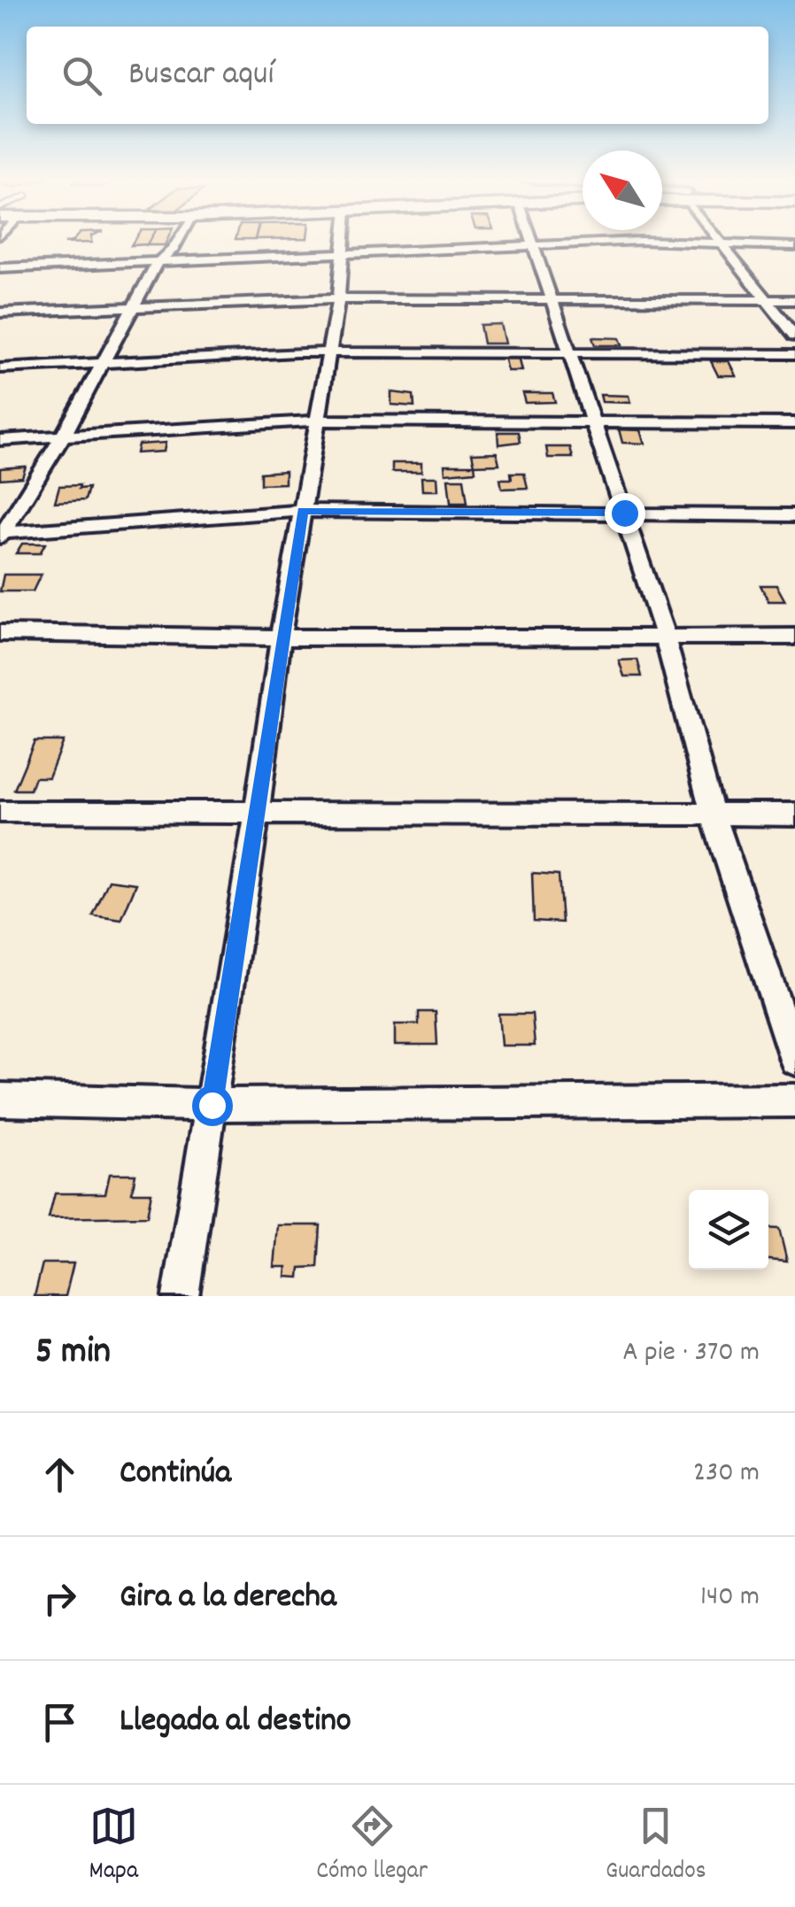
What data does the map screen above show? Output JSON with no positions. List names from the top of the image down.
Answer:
{
  "north": "top left",
  "page": {
    "search": "Buscar aquí",
    "heading": ["5 min", "A pie · 370 m"],
    "list": [
      ["Continúa", "230 m"],
      ["Gira a la derecha", "140 m"],
      "Llegada al destino"
    ],
    "nav": ["Mapa", "Cómo llegar", "Guardados"]
  }
}
